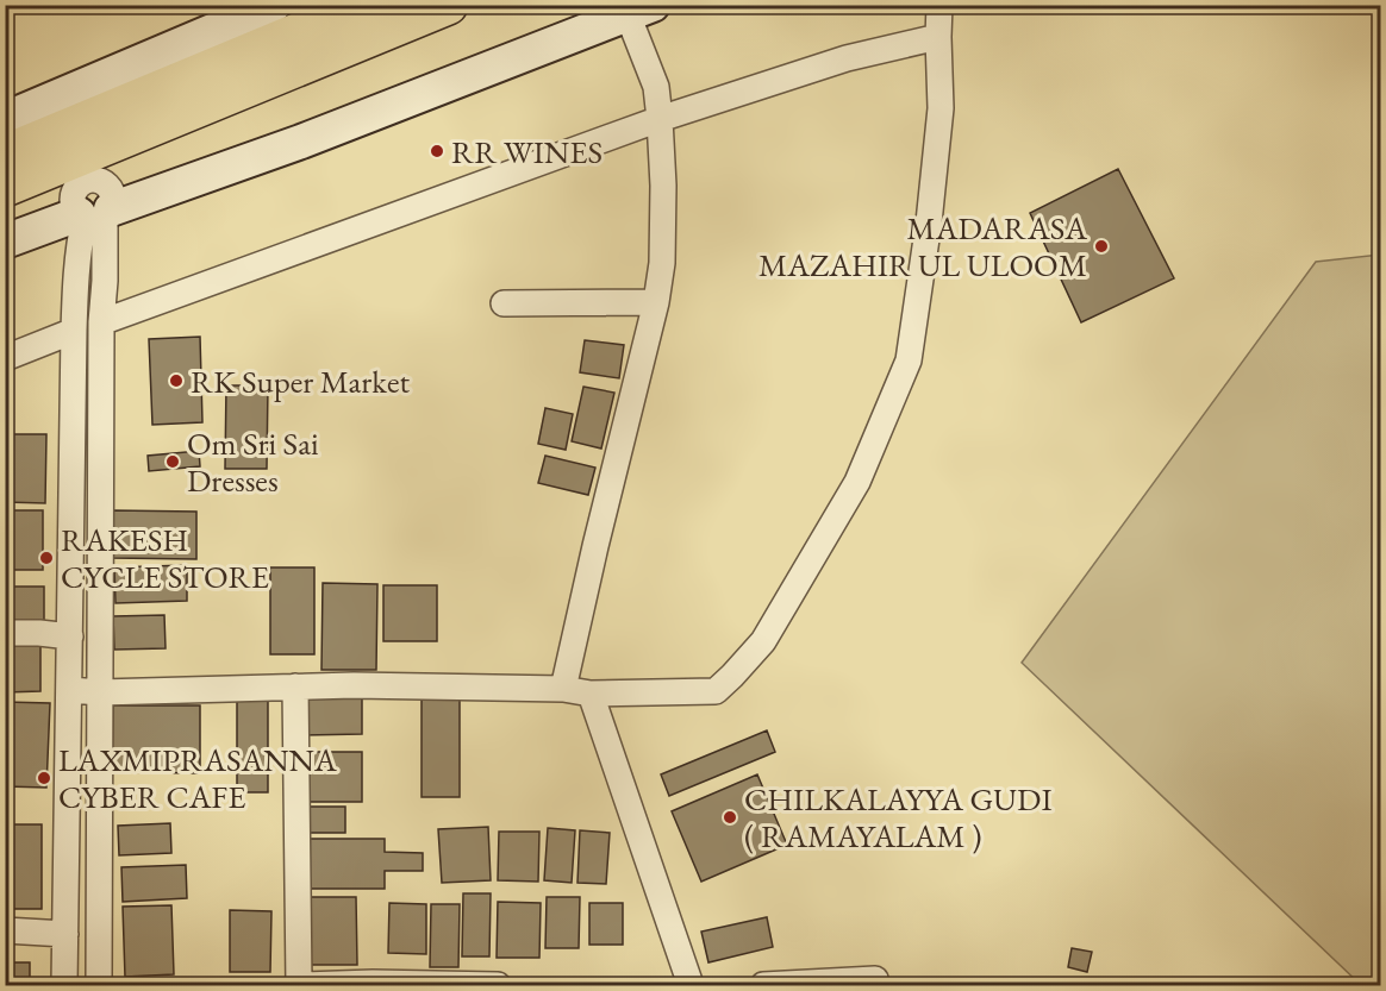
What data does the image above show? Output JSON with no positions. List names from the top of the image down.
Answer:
{
  "places": [
    "RR WINES",
    "MADARASA MAZAHIR UL ULOOM",
    "RK Super Market",
    "Om Sri Sai Dresses",
    "RAKESH CYCLE STORE",
    "LAXMIPRASANNA CYBER CAFE",
    "CHILKALAYYA GUDI ( RAMAYALAM )"
  ]
}
